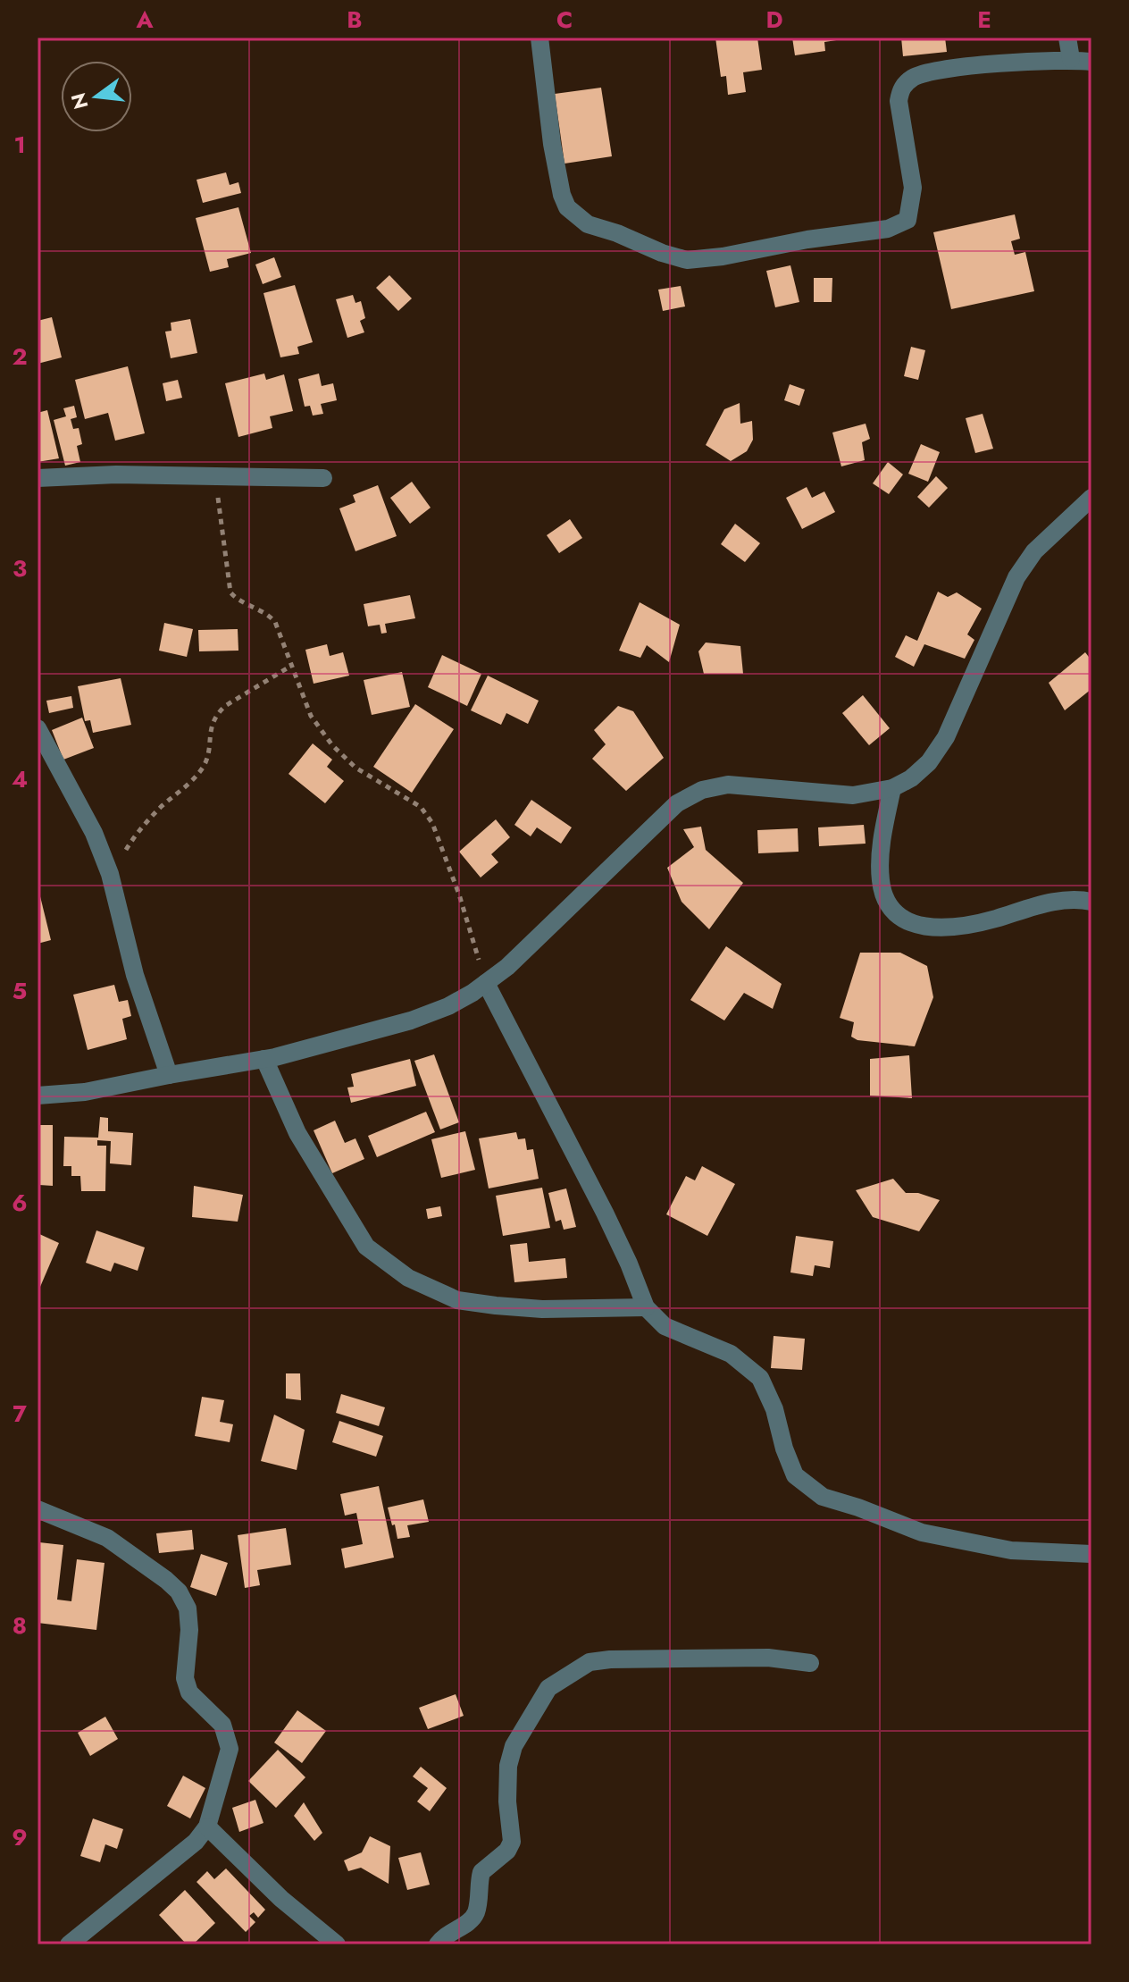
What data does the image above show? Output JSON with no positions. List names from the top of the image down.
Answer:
{
  "north": "left",
  "grid": {
    "columns": [
      "A",
      "B",
      "C",
      "D",
      "E"
    ],
    "rows": [
      "1",
      "2",
      "3",
      "4",
      "5",
      "6",
      "7",
      "8",
      "9"
    ]
  }
}
